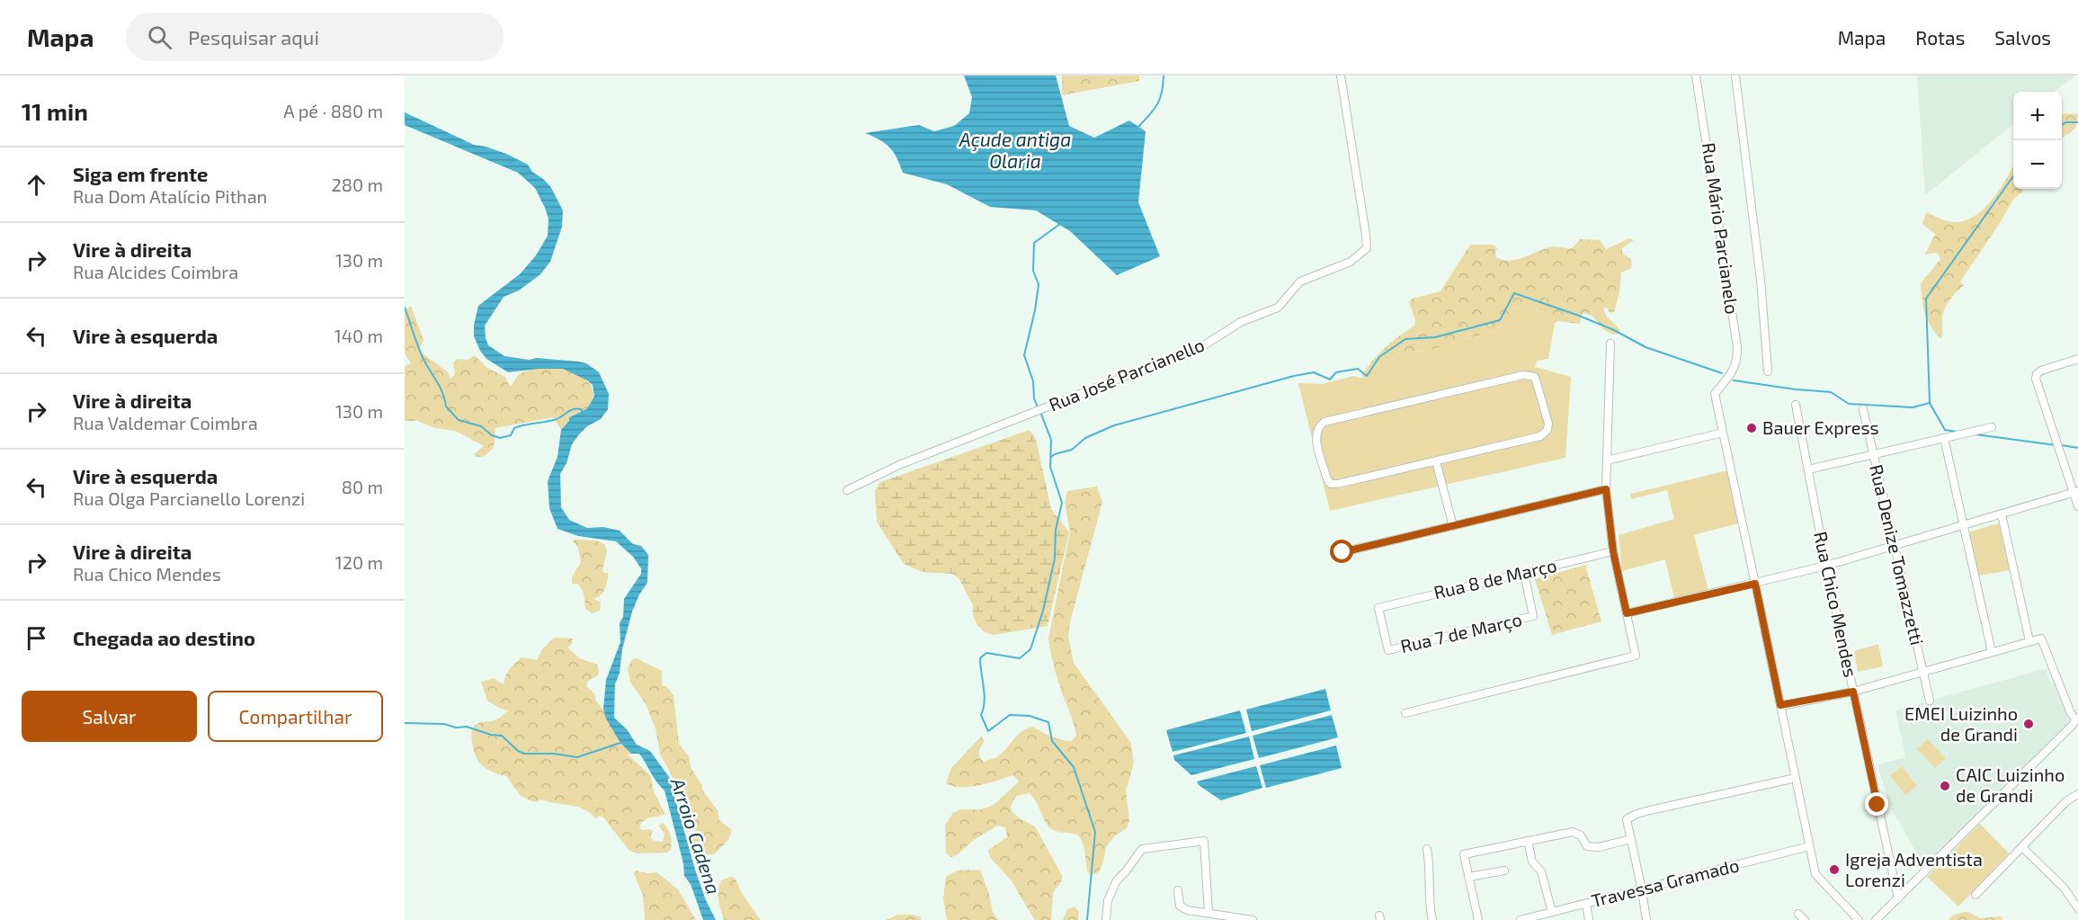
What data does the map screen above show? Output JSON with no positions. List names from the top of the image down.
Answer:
{
  "streets": {
    "street": [
      "Rua Mário Parcianelo",
      "Rua José Parcianello",
      "Rua Denize Tomazzetti",
      "Rua 8 de Março",
      "Rua Chico Mendes",
      "Rua 7 de Março",
      "Travessa Gramado"
    ]
  },
  "crossings": [
    ["Rua 8 de Março", "Rua 7 de Março"]
  ],
  "water": ["Açude antiga Olaria", "Arroio Cadena"],
  "places": [
    "Bauer Express",
    "EMEI Luizinho de Grandi",
    "CAIC Luizinho de Grandi",
    "Igreja Adventista Lorenzi"
  ],
  "page": {
    "header": "Mapa",
    "search": "Pesquisar aqui",
    "nav": ["Mapa", "Rotas", "Salvos"],
    "heading": ["11 min", "A pé · 880 m"],
    "map_buttons": ["+", "−"],
    "list": [
      ["Siga em frente", "Rua Dom Atalício Pithan", "280 m"],
      ["Vire à direita", "Rua Alcides Coimbra", "130 m"],
      ["Vire à esquerda", "140 m"],
      ["Vire à direita", "Rua Valdemar Coimbra", "130 m"],
      ["Vire à esquerda", "Rua Olga Parcianello Lorenzi", "80 m"],
      ["Vire à direita", "Rua Chico Mendes", "120 m"],
      "Chegada ao destino"
    ],
    "buttons": ["Salvar", "Compartilhar"]
  }
}
